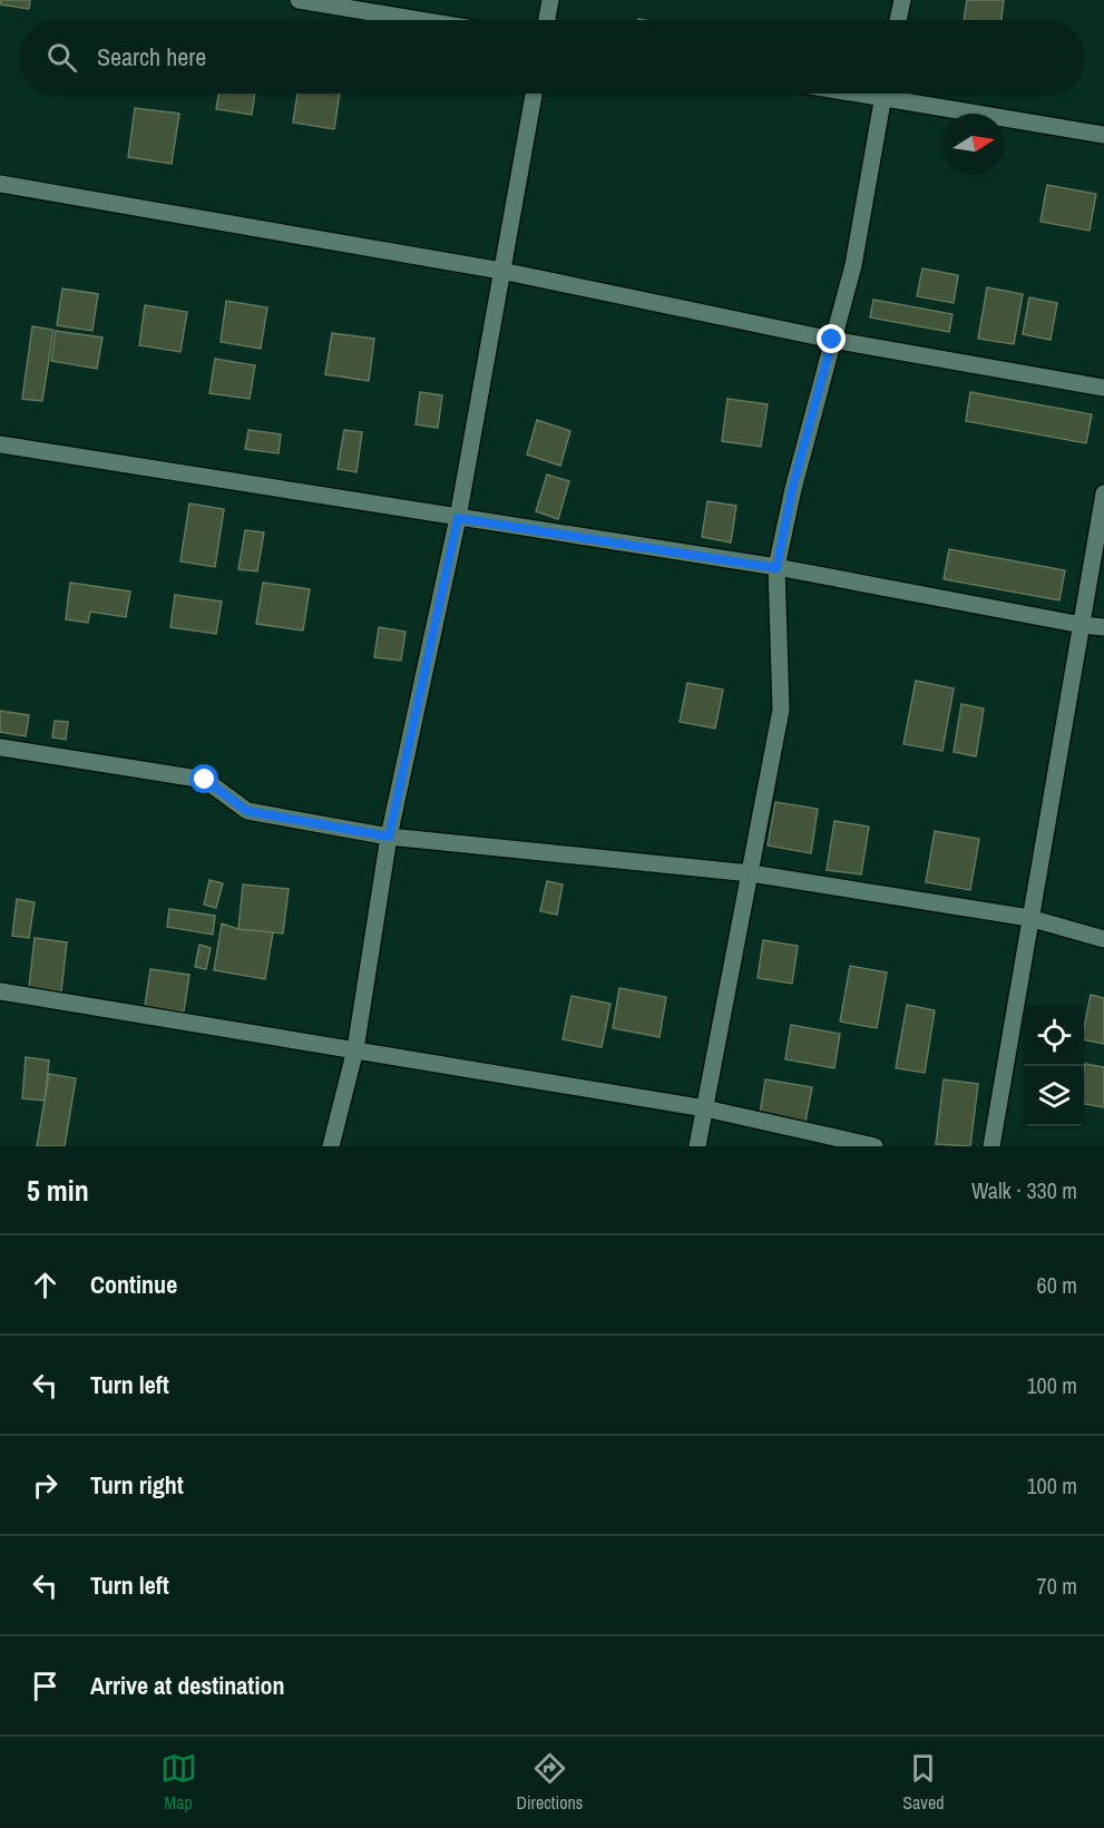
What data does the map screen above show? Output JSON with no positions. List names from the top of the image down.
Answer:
{
  "north": "right",
  "page": {
    "search": "Search here",
    "heading": ["5 min", "Walk · 330 m"],
    "list": [
      ["Continue", "60 m"],
      ["Turn left", "100 m"],
      ["Turn right", "100 m"],
      ["Turn left", "70 m"],
      "Arrive at destination"
    ],
    "nav": ["Map", "Directions", "Saved"]
  }
}
